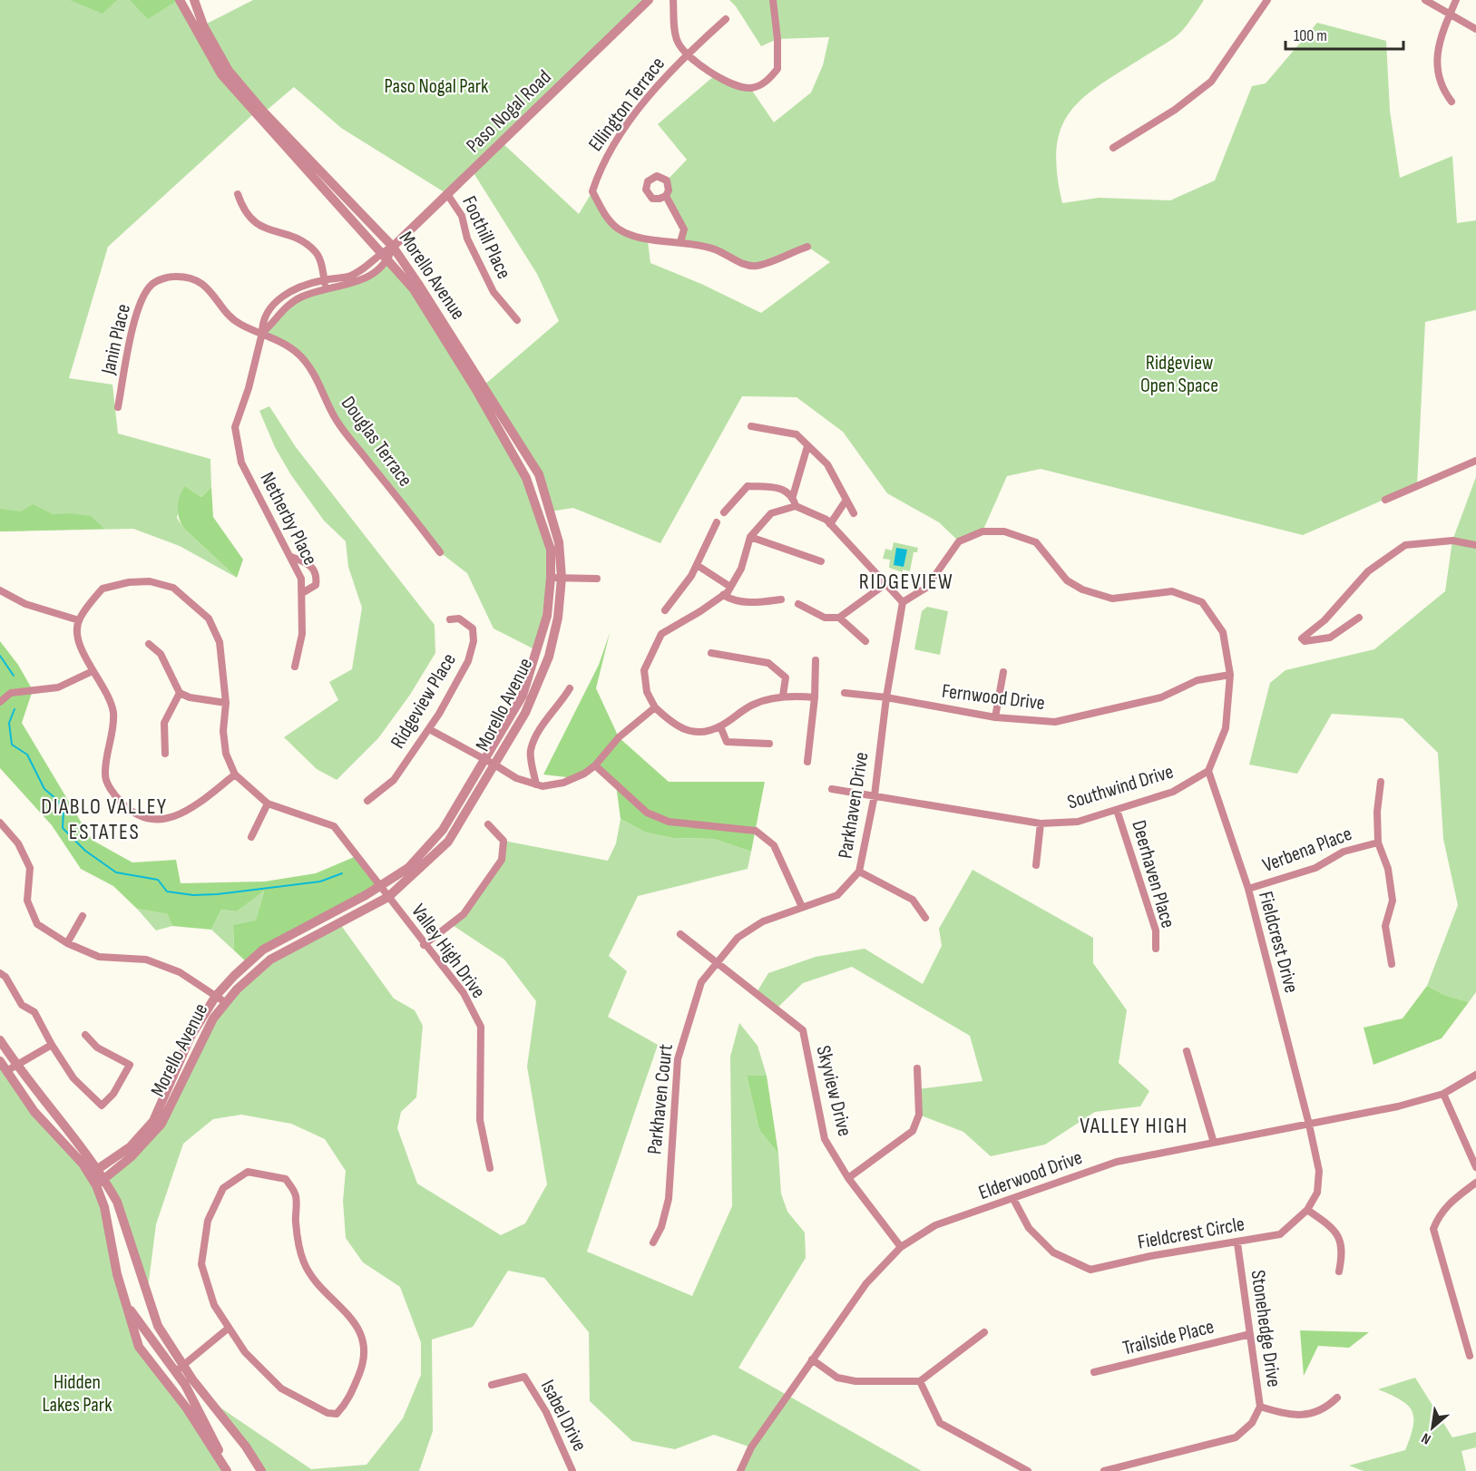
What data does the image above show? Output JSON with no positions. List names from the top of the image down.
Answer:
{
  "streets": {
    "street": [
      "Ellington Terrace",
      "Paso Nogal Road",
      "Foothill Place",
      "Morello Avenue",
      "Janin Place",
      "Douglas Terrace",
      "Netherby Place",
      "Fernwood Drive",
      "Ridgeview Place",
      "Southwind Drive",
      "Parkhaven Drive",
      "Verbena Place",
      "Deerhaven Place",
      "Fieldcrest Drive",
      "Valley High Drive",
      "Skyview Drive",
      "Parkhaven Court",
      "Elderwood Drive",
      "Fieldcrest Circle",
      "Stonehedge Drive",
      "Trailside Place",
      "Isabel Drive"
    ]
  },
  "crossings": [
    ["Paso Nogal Road", "Foothill Place"],
    ["Paso Nogal Road", "Morello Avenue"],
    ["Paso Nogal Road", "Netherby Place"],
    ["Morello Avenue", "Netherby Place"],
    ["Morello Avenue", "Valley High Drive"],
    ["Janin Place", "Douglas Terrace"],
    ["Janin Place", "Netherby Place"],
    ["Douglas Terrace", "Netherby Place"],
    ["Fernwood Drive", "Parkhaven Drive"],
    ["Southwind Drive", "Parkhaven Drive"],
    ["Southwind Drive", "Deerhaven Place"],
    ["Southwind Drive", "Fieldcrest Drive"],
    ["Parkhaven Drive", "Skyview Drive"],
    ["Parkhaven Drive", "Parkhaven Court"],
    ["Verbena Place", "Fieldcrest Drive"],
    ["Fieldcrest Drive", "Elderwood Drive"],
    ["Fieldcrest Drive", "Fieldcrest Circle"],
    ["Skyview Drive", "Parkhaven Court"],
    ["Skyview Drive", "Elderwood Drive"],
    ["Elderwood Drive", "Fieldcrest Circle"],
    ["Fieldcrest Circle", "Stonehedge Drive"],
    ["Stonehedge Drive", "Trailside Place"]
  ],
  "districts": ["RIDGEVIEW", "DIABLO VALLEY ESTATES", "VALLEY HIGH"],
  "parks": ["Paso Nogal Park", "Ridgeview Open Space", "Hidden Lakes Park"],
  "scale_bar": "100 m",
  "north": "bottom left"
}
